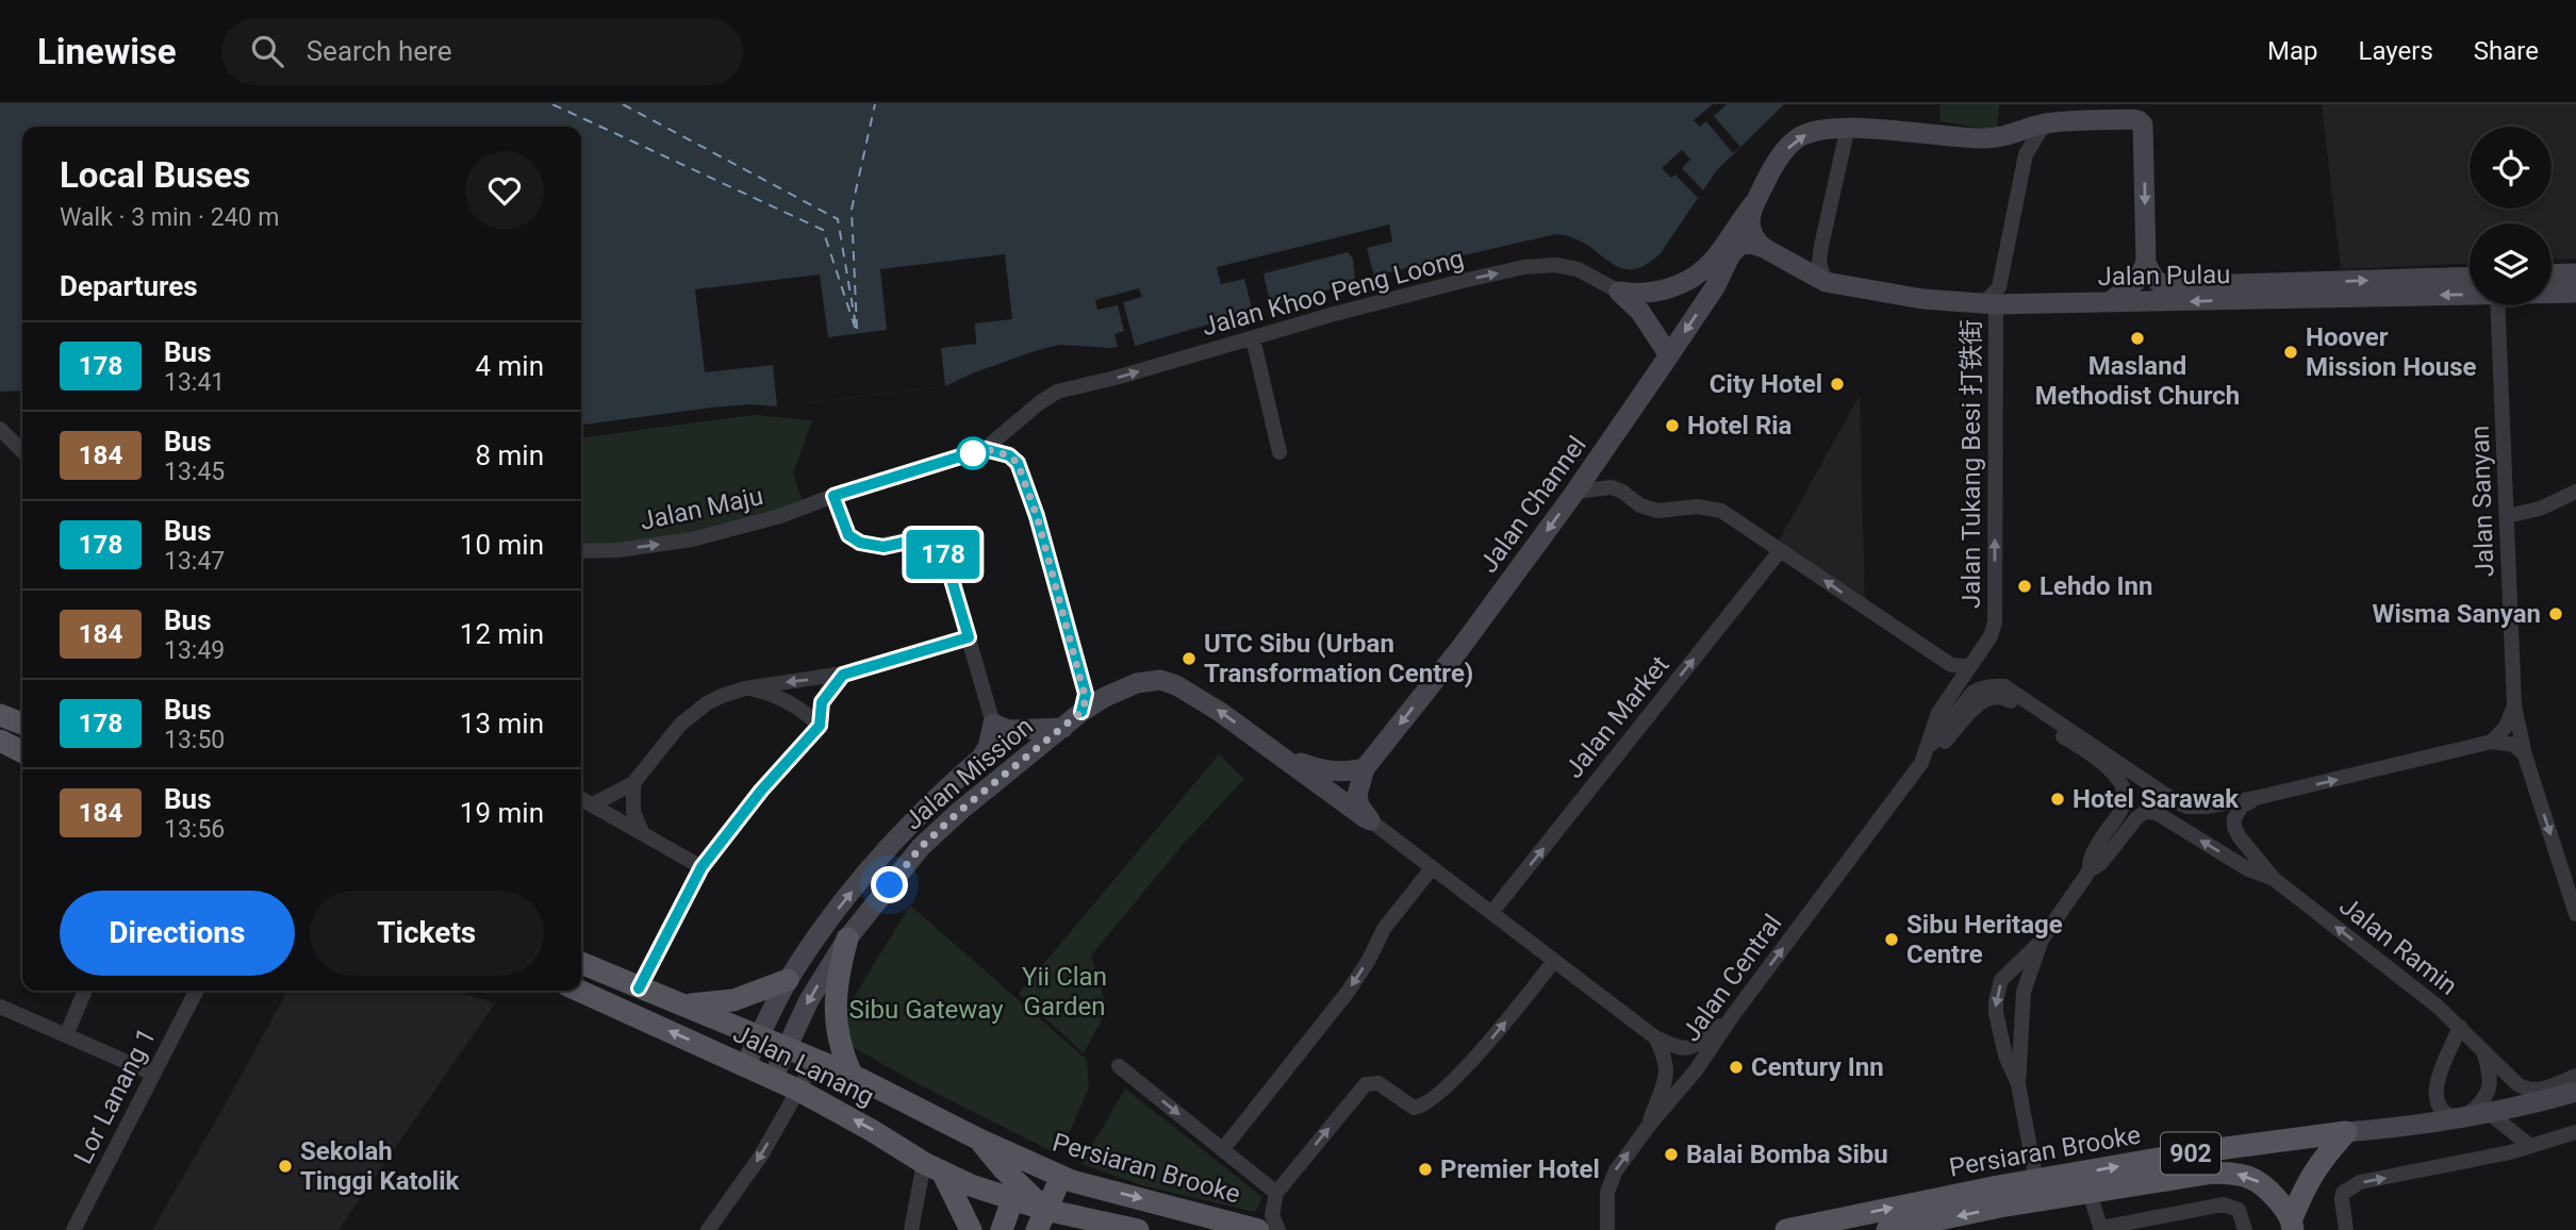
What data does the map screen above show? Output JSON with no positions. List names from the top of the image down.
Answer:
{
  "streets": {
    "main road": ["Jalan Lanang", "Persiaran Brooke", "902"],
    "street": [
      "Jalan Pulau",
      "Jalan Khoo Peng Loong",
      "Jalan Tukang Besi 打铁街",
      "Jalan Sanyan",
      "Jalan Channel",
      "Jalan Maju",
      "Jalan Market",
      "Jalan Mission",
      "Jalan Ramin",
      "Jalan Central",
      "Lor Lanang 1"
    ]
  },
  "crossings": [
    ["Jalan Pulau", "Jalan Tukang Besi 打铁街"],
    ["Jalan Pulau", "Jalan Channel"],
    ["Jalan Khoo Peng Loong", "Jalan Maju"],
    ["Jalan Tukang Besi 打铁街", "Jalan Central"],
    ["Jalan Mission", "Jalan Lanang"],
    ["Jalan Lanang", "Persiaran Brooke"]
  ],
  "one_way": [
    "Jalan Khoo Peng Loong",
    "Jalan Tukang Besi 打铁街",
    "Jalan Channel",
    "Jalan Maju",
    "Jalan Market",
    "Jalan Ramin",
    "Jalan Central"
  ],
  "parks": ["Yii Clan Garden", "Sibu Gateway"],
  "places": [
    "Masland Methodist Church",
    "Hoover Mission House",
    "City Hotel",
    "Hotel Ria",
    "Lehdo Inn",
    "Wisma Sanyan",
    "UTC Sibu (Urban Transformation Centre)",
    "Hotel Sarawak",
    "Sibu Heritage Centre",
    "Century Inn",
    "Balai Bomba Sibu",
    "Sekolah Tinggi Katolik",
    "Premier Hotel"
  ],
  "lines": ["bus line 178"],
  "page": {
    "header": "Linewise",
    "search": "Search here",
    "nav": ["Map", "Layers", "Share"],
    "on_map": "178",
    "heading": [
      ["Local Buses", "Walk · 3 min · 240 m"],
      "Departures"
    ],
    "list": [
      {
        "mark": "178",
        "name": "Bus",
        "note": "13:41",
        "value": "4 min"
      },
      {
        "mark": "184",
        "name": "Bus",
        "note": "13:45",
        "value": "8 min"
      },
      {
        "mark": "178",
        "name": "Bus",
        "note": "13:47",
        "value": "10 min"
      },
      {
        "mark": "184",
        "name": "Bus",
        "note": "13:49",
        "value": "12 min"
      },
      {
        "mark": "178",
        "name": "Bus",
        "note": "13:50",
        "value": "13 min"
      },
      {
        "mark": "184",
        "name": "Bus",
        "note": "13:56",
        "value": "19 min"
      }
    ],
    "buttons": ["Directions", "Tickets"]
  }
}
